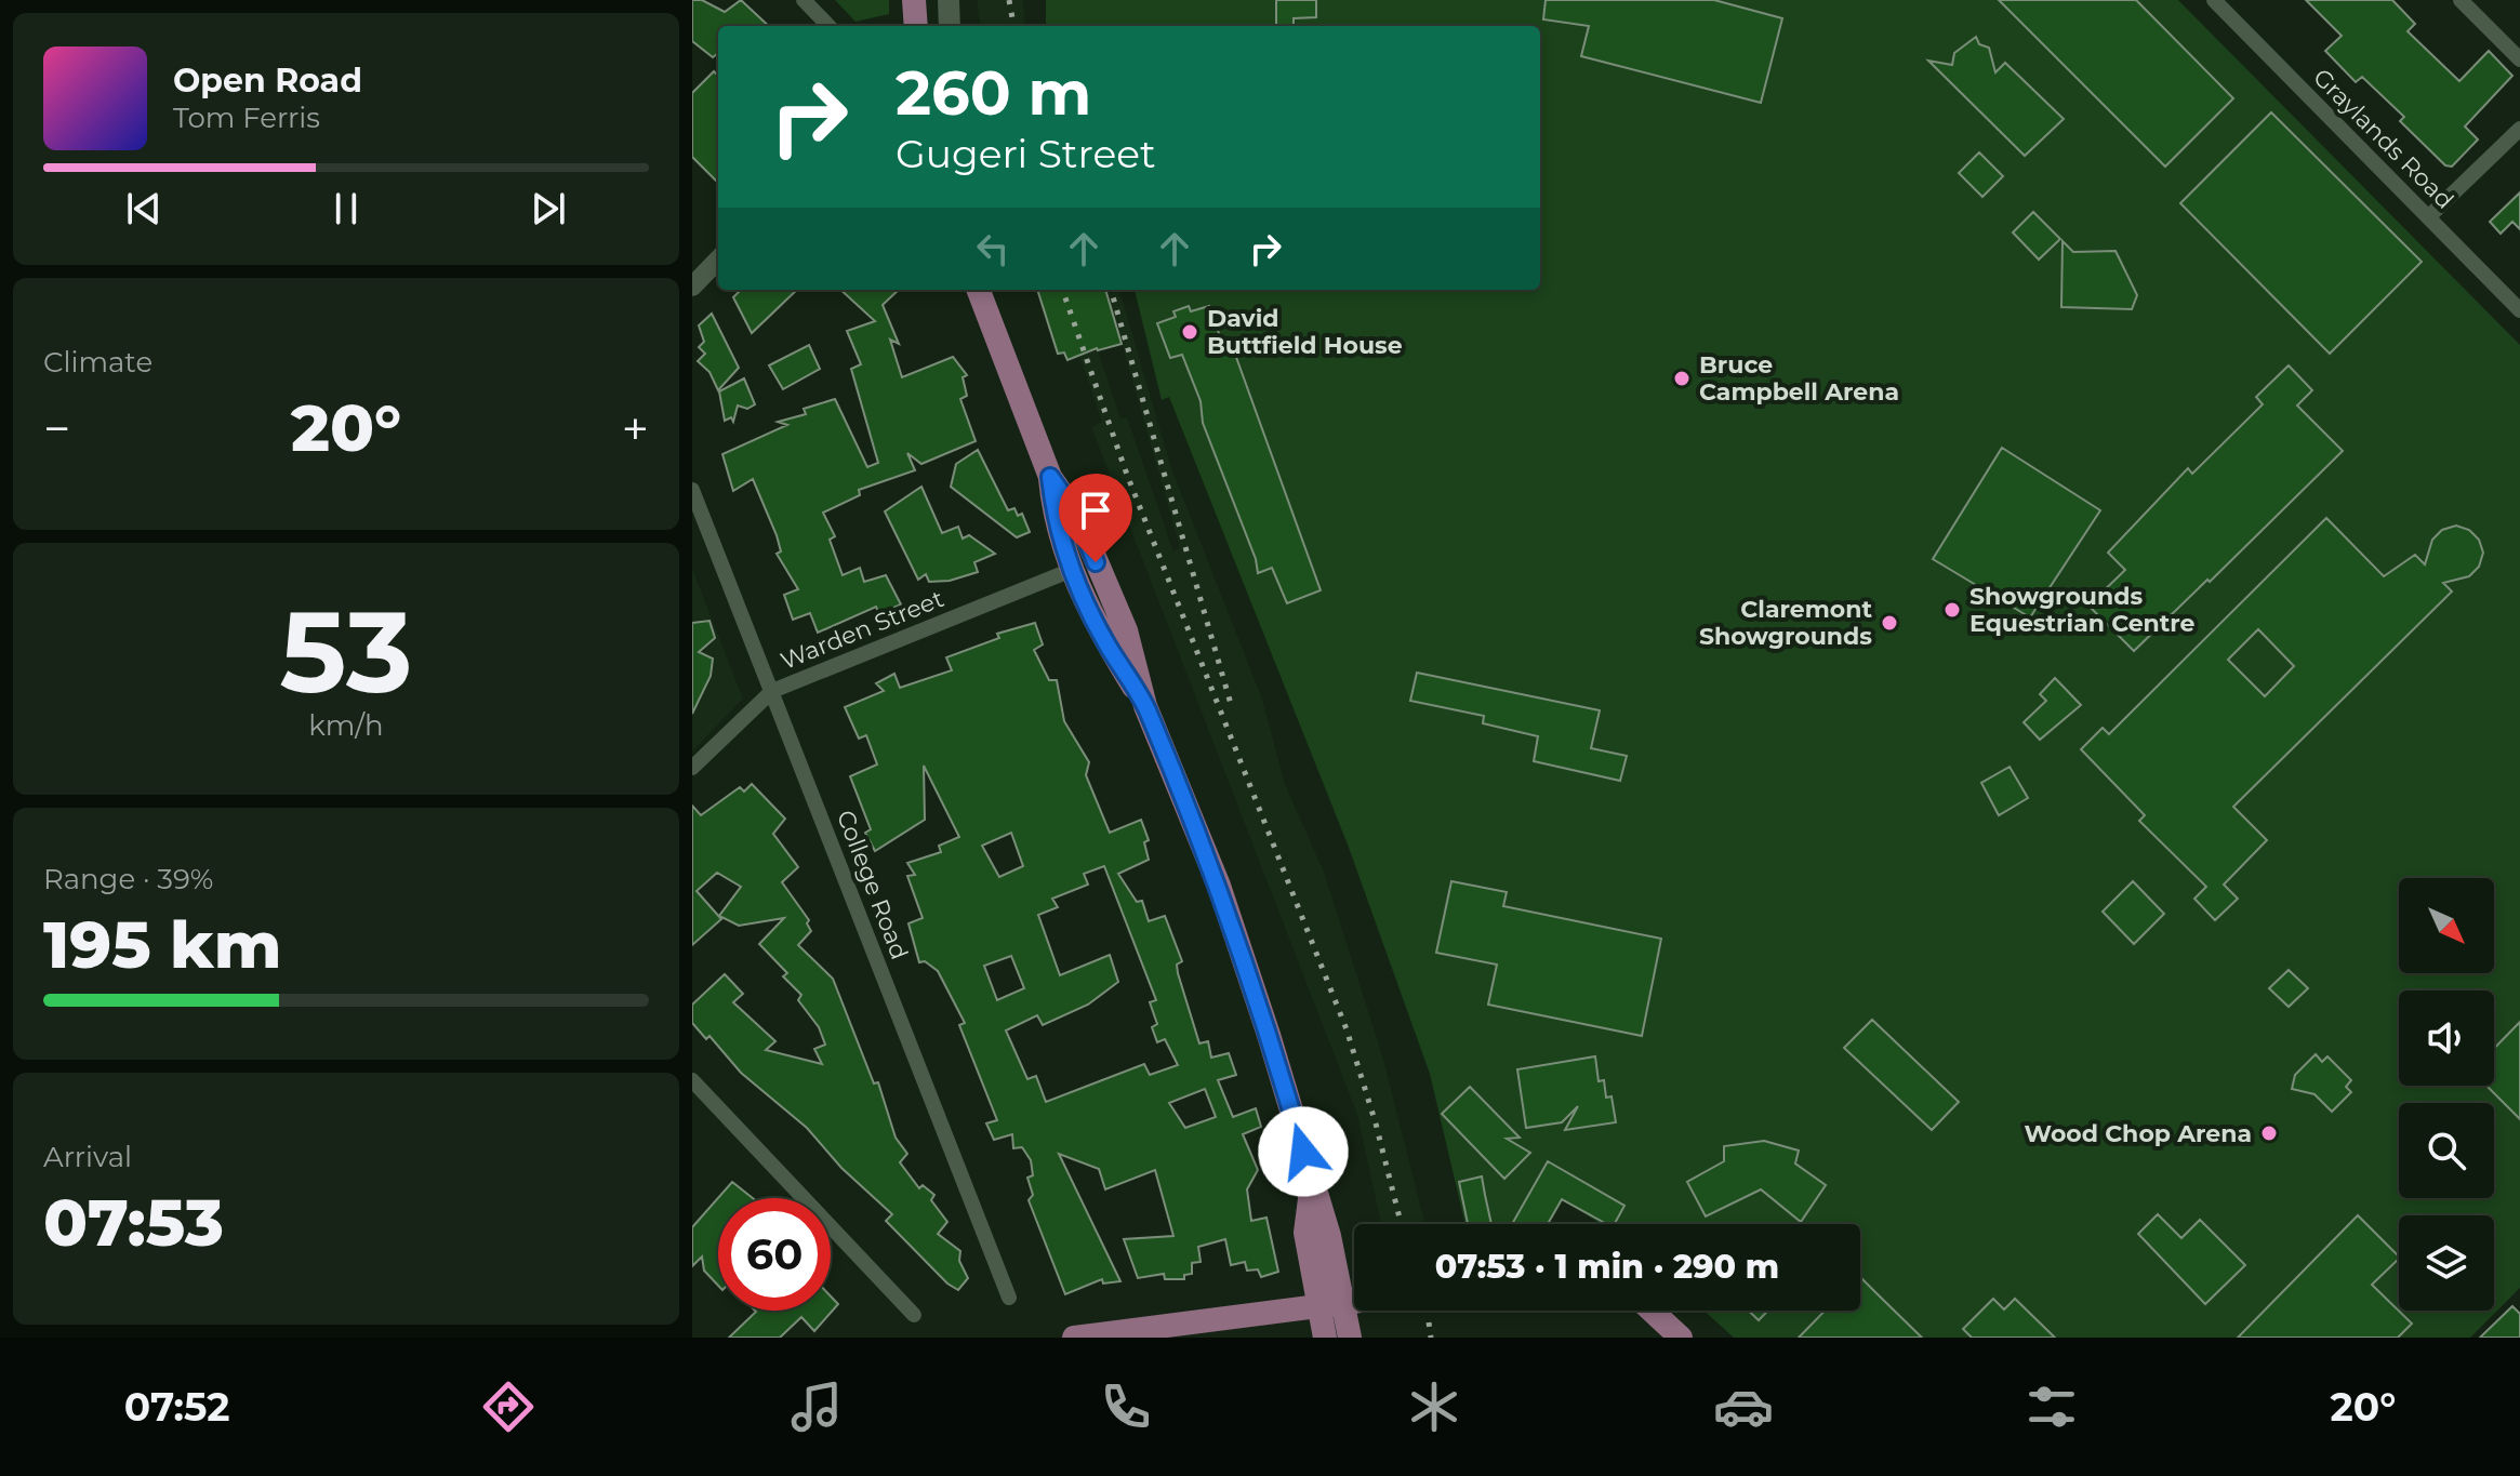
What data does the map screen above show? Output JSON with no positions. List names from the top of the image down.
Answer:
{
  "streets": {
    "street": ["Graylands Road", "Warden Street", "College Road"]
  },
  "crossings": [
    ["Warden Street", "College Road"]
  ],
  "places": [
    "David Buttfield House",
    "Bruce Campbell Arena",
    "Showgrounds Equestrian Centre",
    "Claremont Showgrounds",
    "Wood Chop Arena"
  ],
  "north": "bottom right",
  "page": {
    "turn": ["260 m", "Gugeri Street"],
    "song": ["Open Road", "Tom Ferris"],
    "tile": [
      "Climate",
      ["53", "km/h"],
      ["Range · 39%", "195 km"],
      ["Arrival", "07:53"]
    ],
    "heat": ["−", "20°", "+"],
    "limit": "60",
    "trip": "07:53 · 1 min · 290 m",
    "tabs": ["07:52", "20°"]
  }
}
